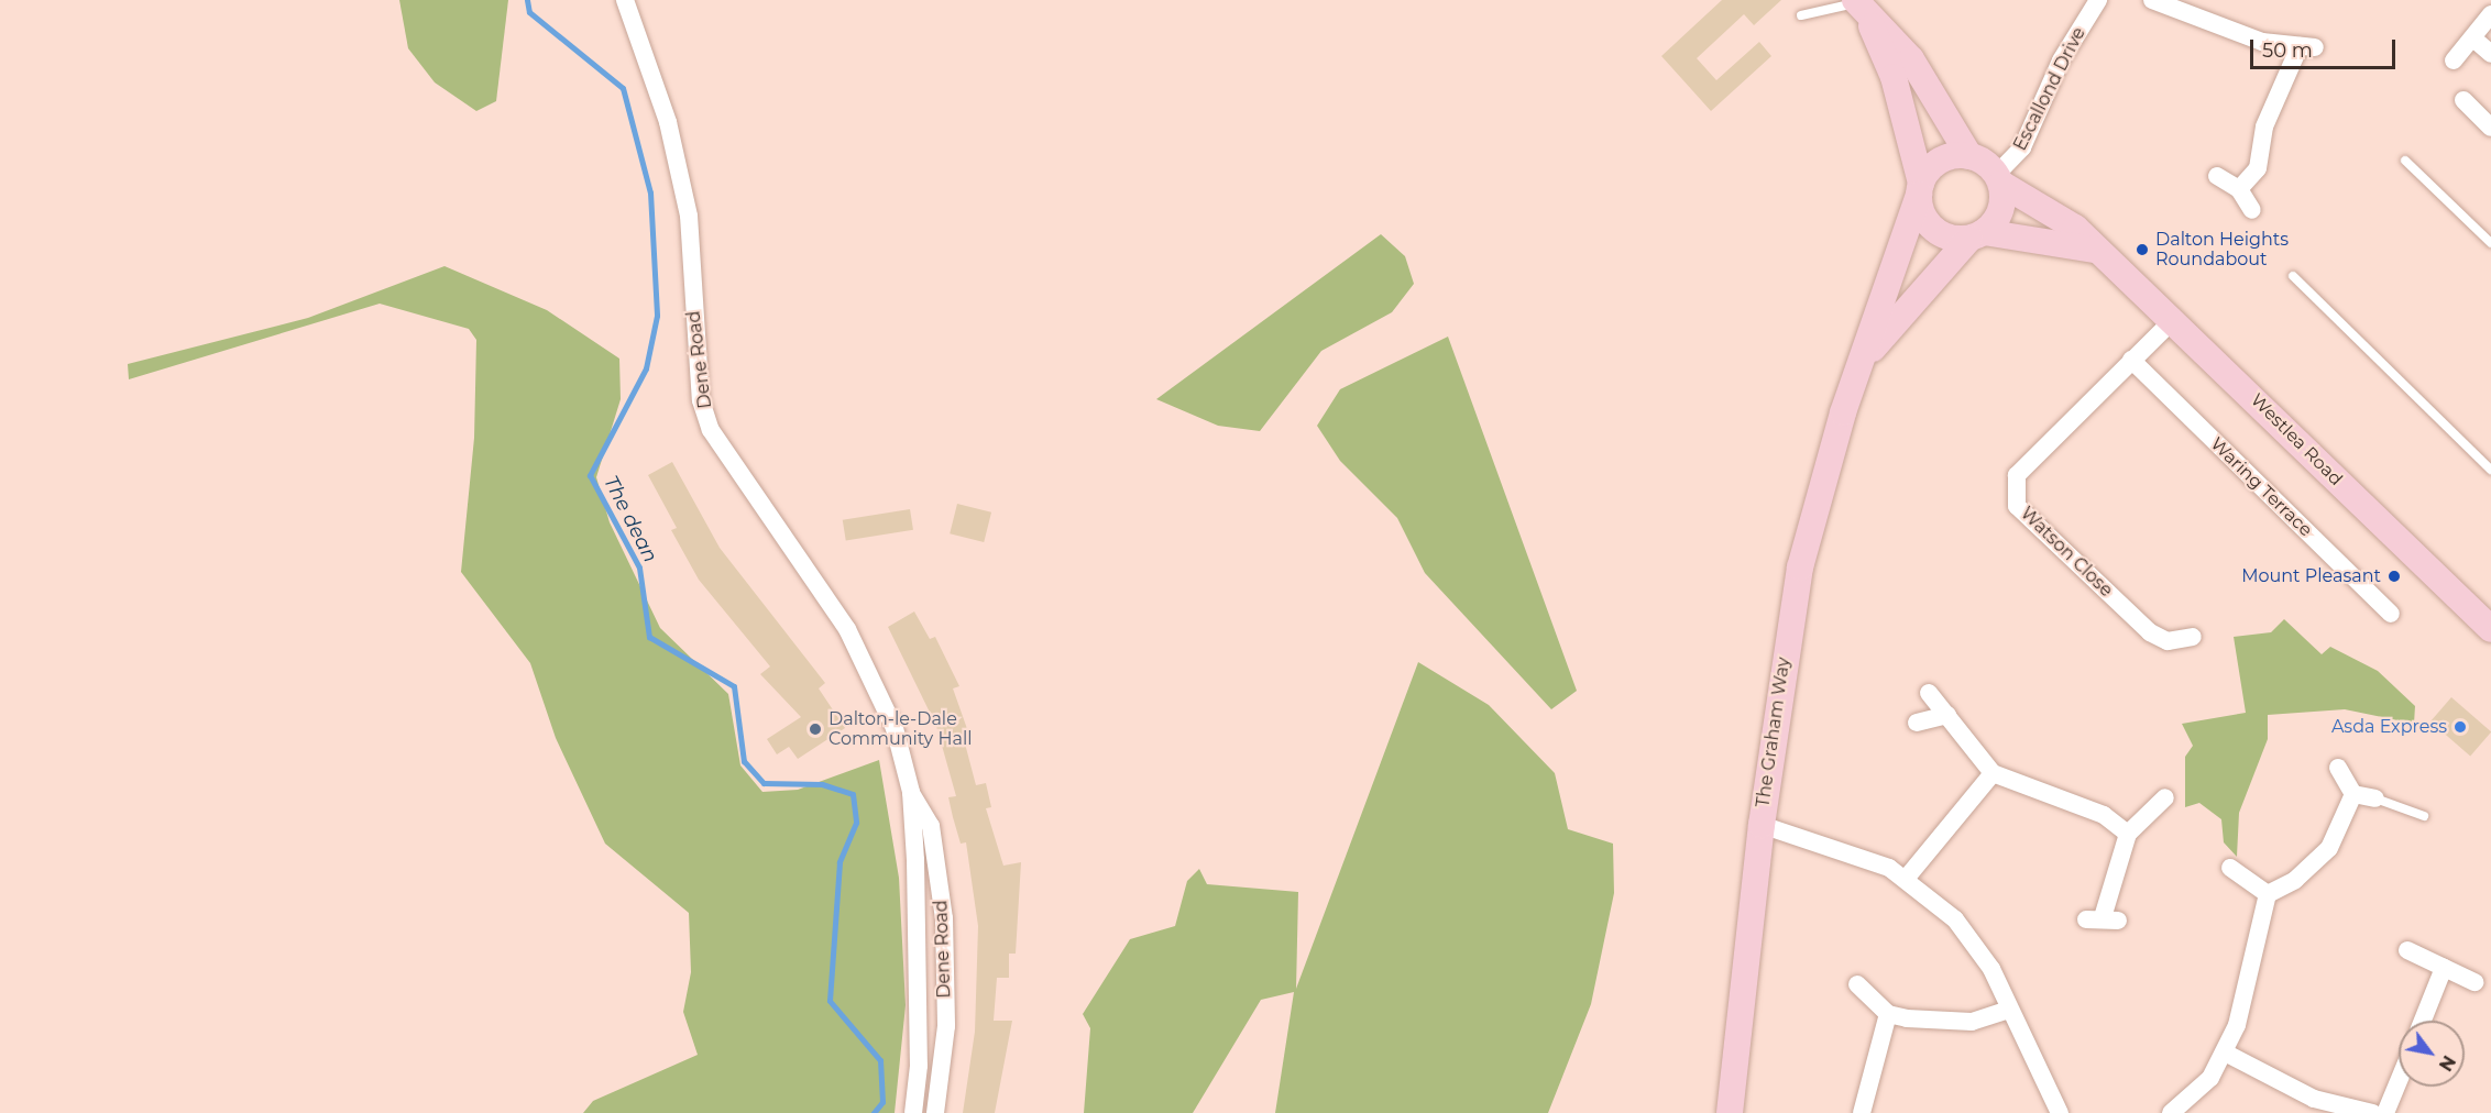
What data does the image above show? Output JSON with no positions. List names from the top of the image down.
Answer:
{
  "streets": {
    "main road": ["Westlea Road", "The Graham Way"],
    "street": [
      "Escallond Drive",
      "Dene Road",
      "Waring Terrace",
      "Watson Close"
    ]
  },
  "crossings": [
    ["Escallond Drive", "Westlea Road"],
    ["Escallond Drive", "The Graham Way"],
    ["Westlea Road", "Watson Close"],
    ["Westlea Road", "The Graham Way"],
    ["Waring Terrace", "Watson Close"]
  ],
  "water": ["The dean"],
  "places": [
    "Dalton Heights Roundabout",
    "Mount Pleasant",
    "Asda Express",
    "Dalton-le-Dale Community Hall"
  ],
  "scale_bar": "50 m",
  "north": "bottom right"
}
